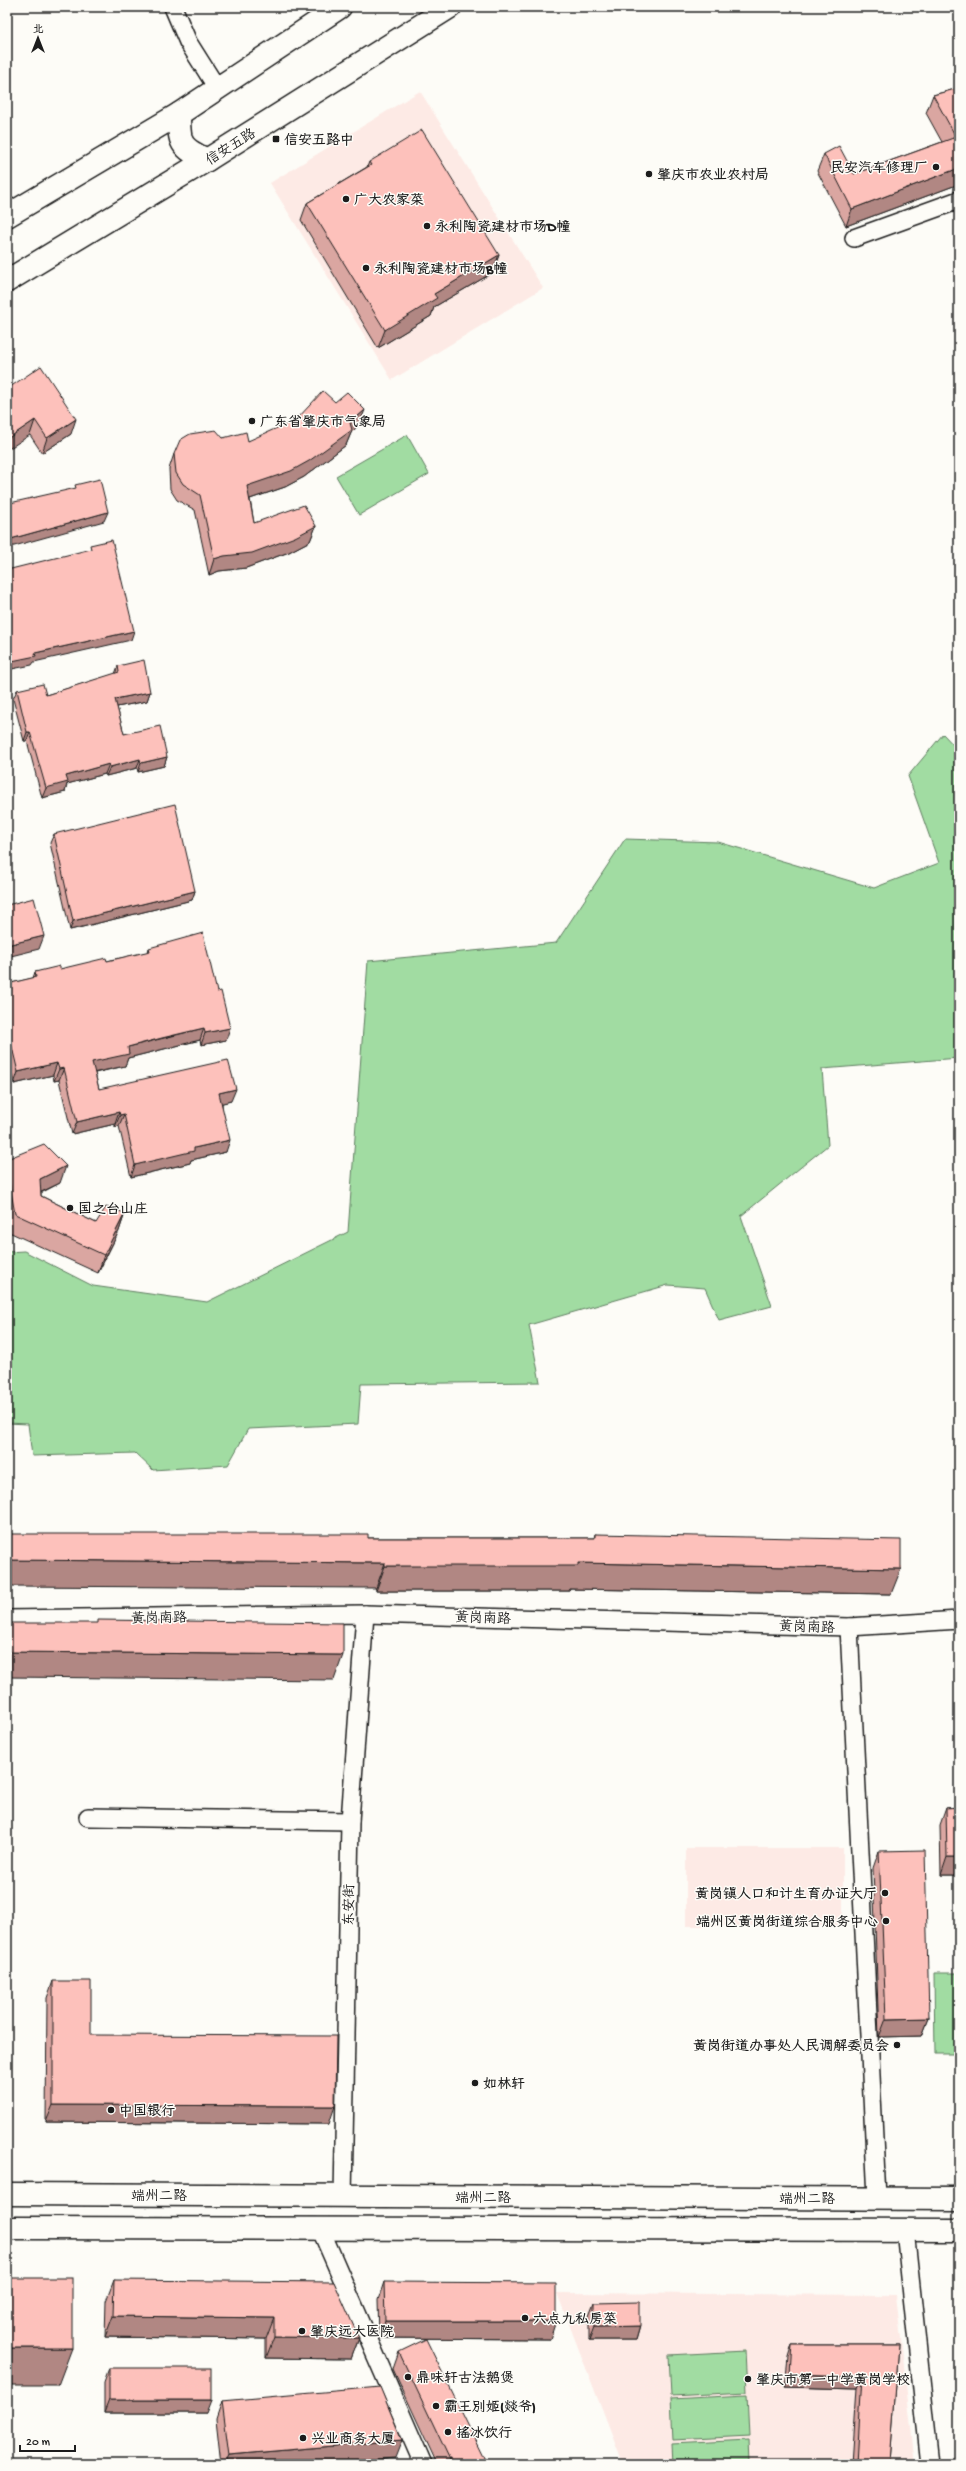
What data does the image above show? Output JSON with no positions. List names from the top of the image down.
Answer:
{
  "streets": {
    "main road": ["信安五路", "端州二路"],
    "street": ["黄岗南路", "东安街"]
  },
  "crossings": [
    ["黄岗南路", "东安街"],
    ["东安街", "端州二路"]
  ],
  "places": {
    "transit": ["信安五路中"],
    "other": [
      "民安汽车修理厂",
      "肇庆市农业农村局",
      "广大农家菜",
      "永利陶瓷建材市场D幢",
      "永利陶瓷建材市场B幢",
      "广东省肇庆市气象局",
      "国之台山庄",
      "黄岗镇人口和计生育办证大厅",
      "端州区黄岗街道综合服务中心",
      "黄岗街道办事处人民调解委员会",
      "如林轩",
      "中国银行",
      "六点九私房菜",
      "肇庆远大医院",
      "鼎味轩古法鹅煲",
      "肇庆市第一中学黄岗学校",
      "霸王别姬(燚爷)",
      "摇冰饮行",
      "兴业商务大厦"
    ]
  },
  "scale_bar": "20 m",
  "north": "top"
}
